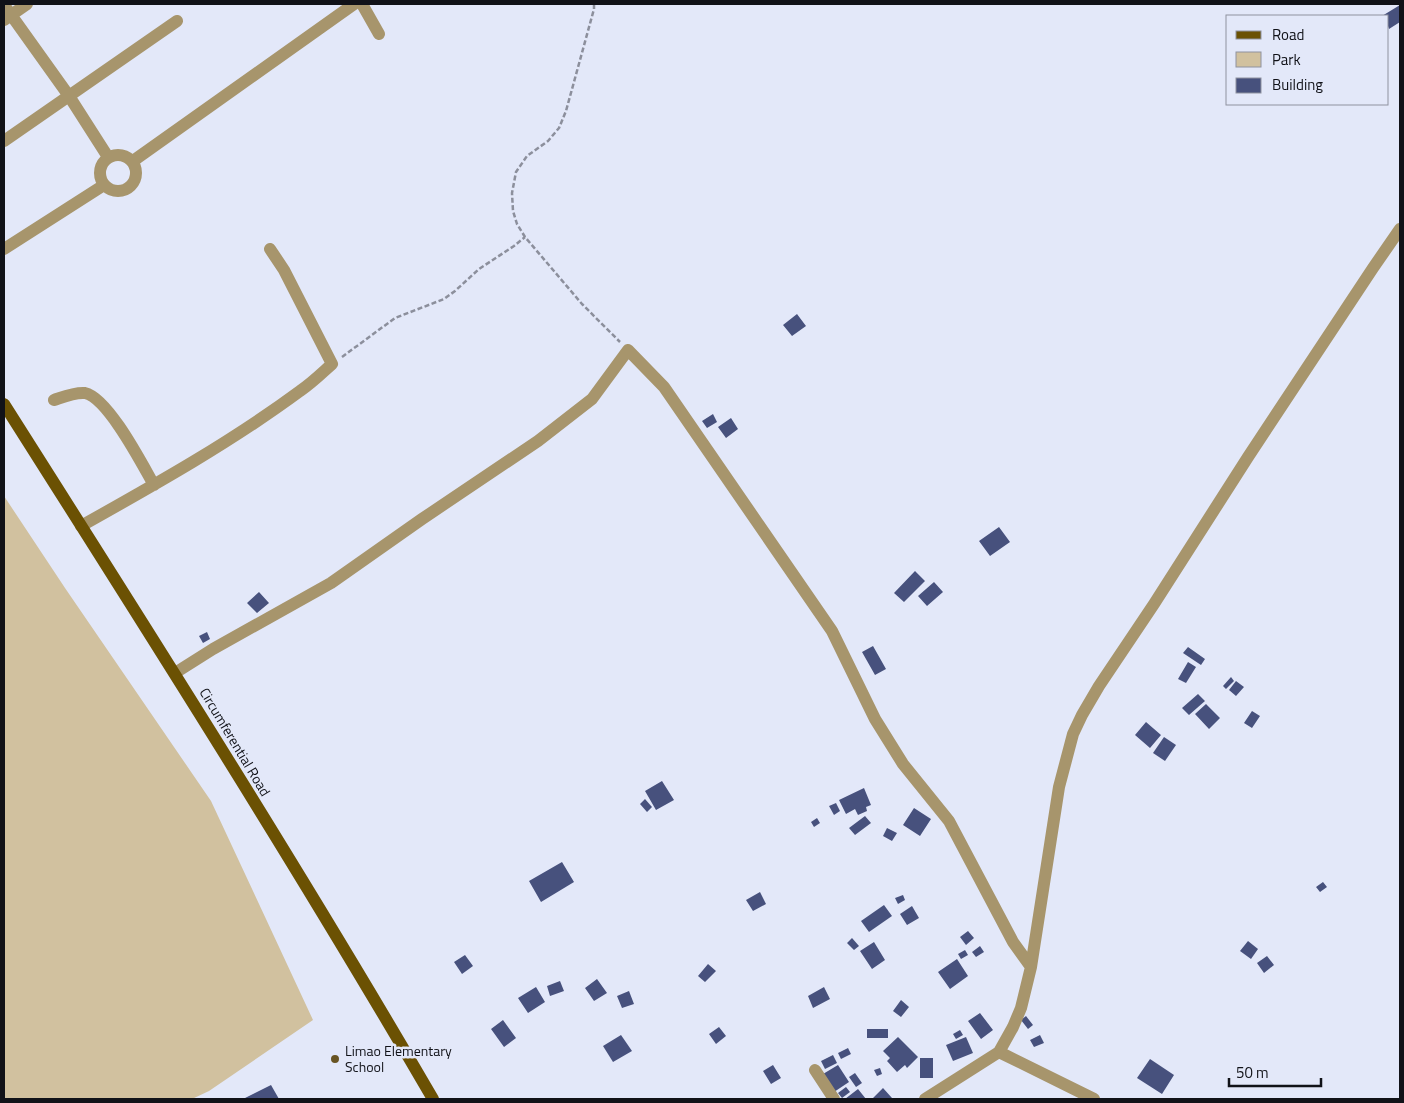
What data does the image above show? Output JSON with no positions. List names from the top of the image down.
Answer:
{
  "streets": {
    "main road": ["Circumferential Road"]
  },
  "places": ["Limao Elementary School"],
  "legend": ["Road", "Park", "Building"],
  "scale_bar": "50 m"
}
